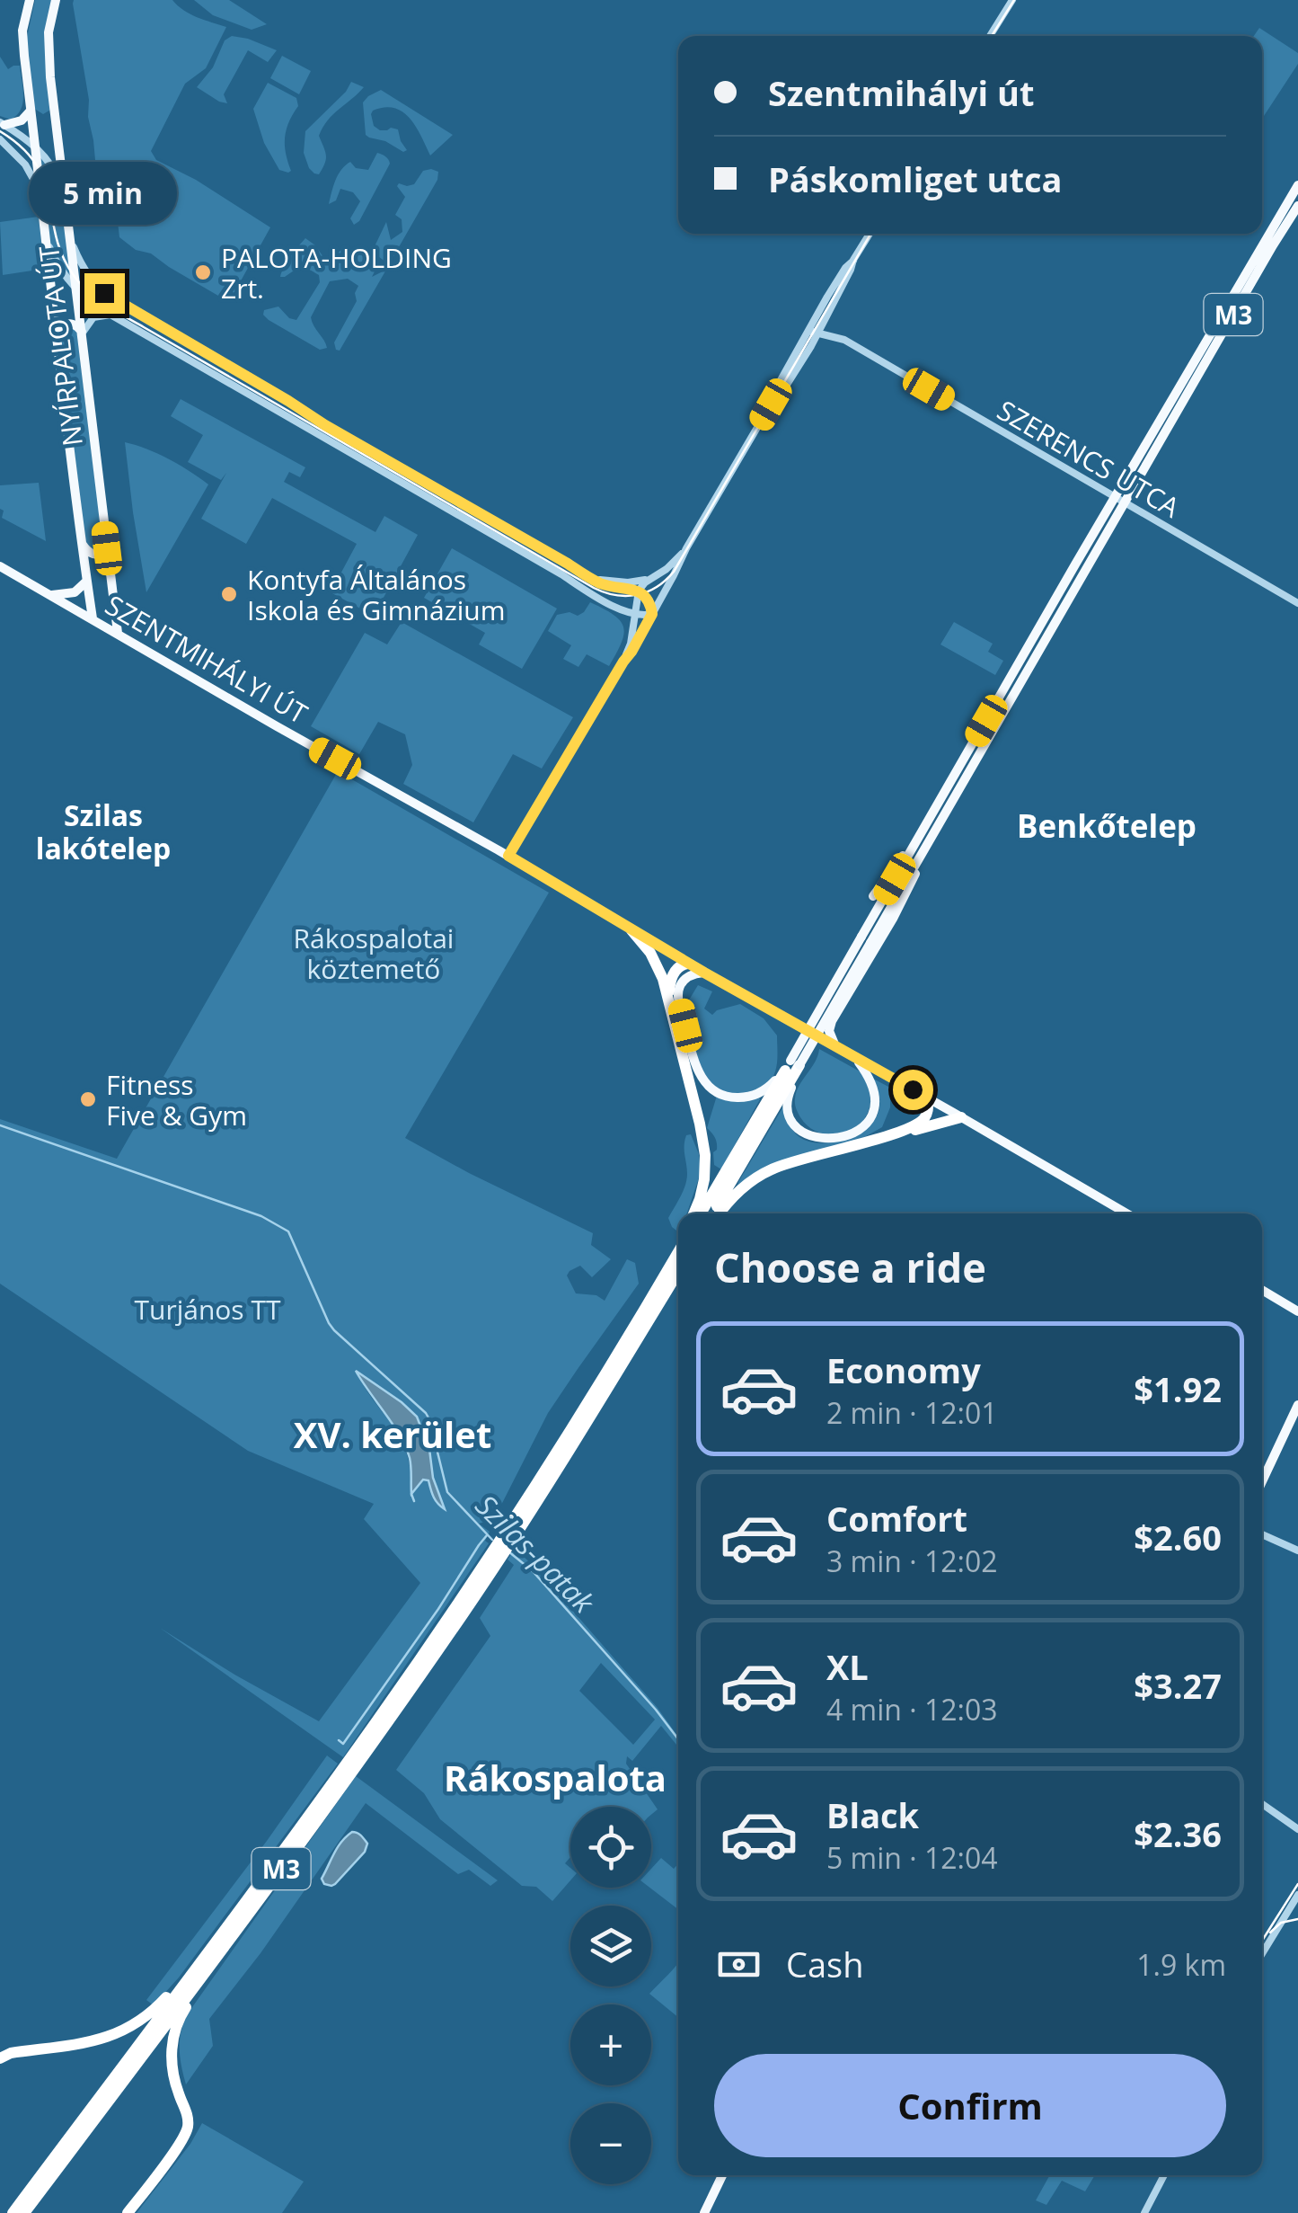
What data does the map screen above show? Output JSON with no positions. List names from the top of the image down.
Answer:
{
  "streets": {
    "highway": ["M3"],
    "main road": ["NYÍRPALOTA ÚT", "SZENTMIHÁLYI ÚT"],
    "street": ["SZERENCS UTCA"]
  },
  "crossings": [
    ["M3", "SZERENCS UTCA"],
    ["NYÍRPALOTA ÚT", "SZENTMIHÁLYI ÚT"]
  ],
  "districts": [
    "Szilas lakótelep",
    "Benkőtelep",
    "XV. kerület",
    "Rákospalota"
  ],
  "water": ["Szilas-patak"],
  "parks": ["Rákospalotai köztemető", "Turjános TT"],
  "places": ["PALOTA-HOLDING Zrt.", "Kontyfa Általános Iskola és Gimnázium", "Fitness Five & Gym"],
  "page": {
    "banner": ["Szentmihályi út", "Páskomliget utca"],
    "bubble": "5 min",
    "heading": "Choose a ride",
    "list": [
      {
        "name": "Economy",
        "note": "2 min · 12:01",
        "value": "$1.92"
      },
      {
        "name": "Comfort",
        "note": "3 min · 12:02",
        "value": "$2.60"
      },
      {
        "name": "XL",
        "note": "4 min · 12:03",
        "value": "$3.27"
      },
      {
        "name": "Black",
        "note": "5 min · 12:04",
        "value": "$2.36"
      }
    ],
    "map_buttons": ["+", "−"],
    "pay": ["Cash", "1.9 km"],
    "buttons": "Confirm"
  }
}
